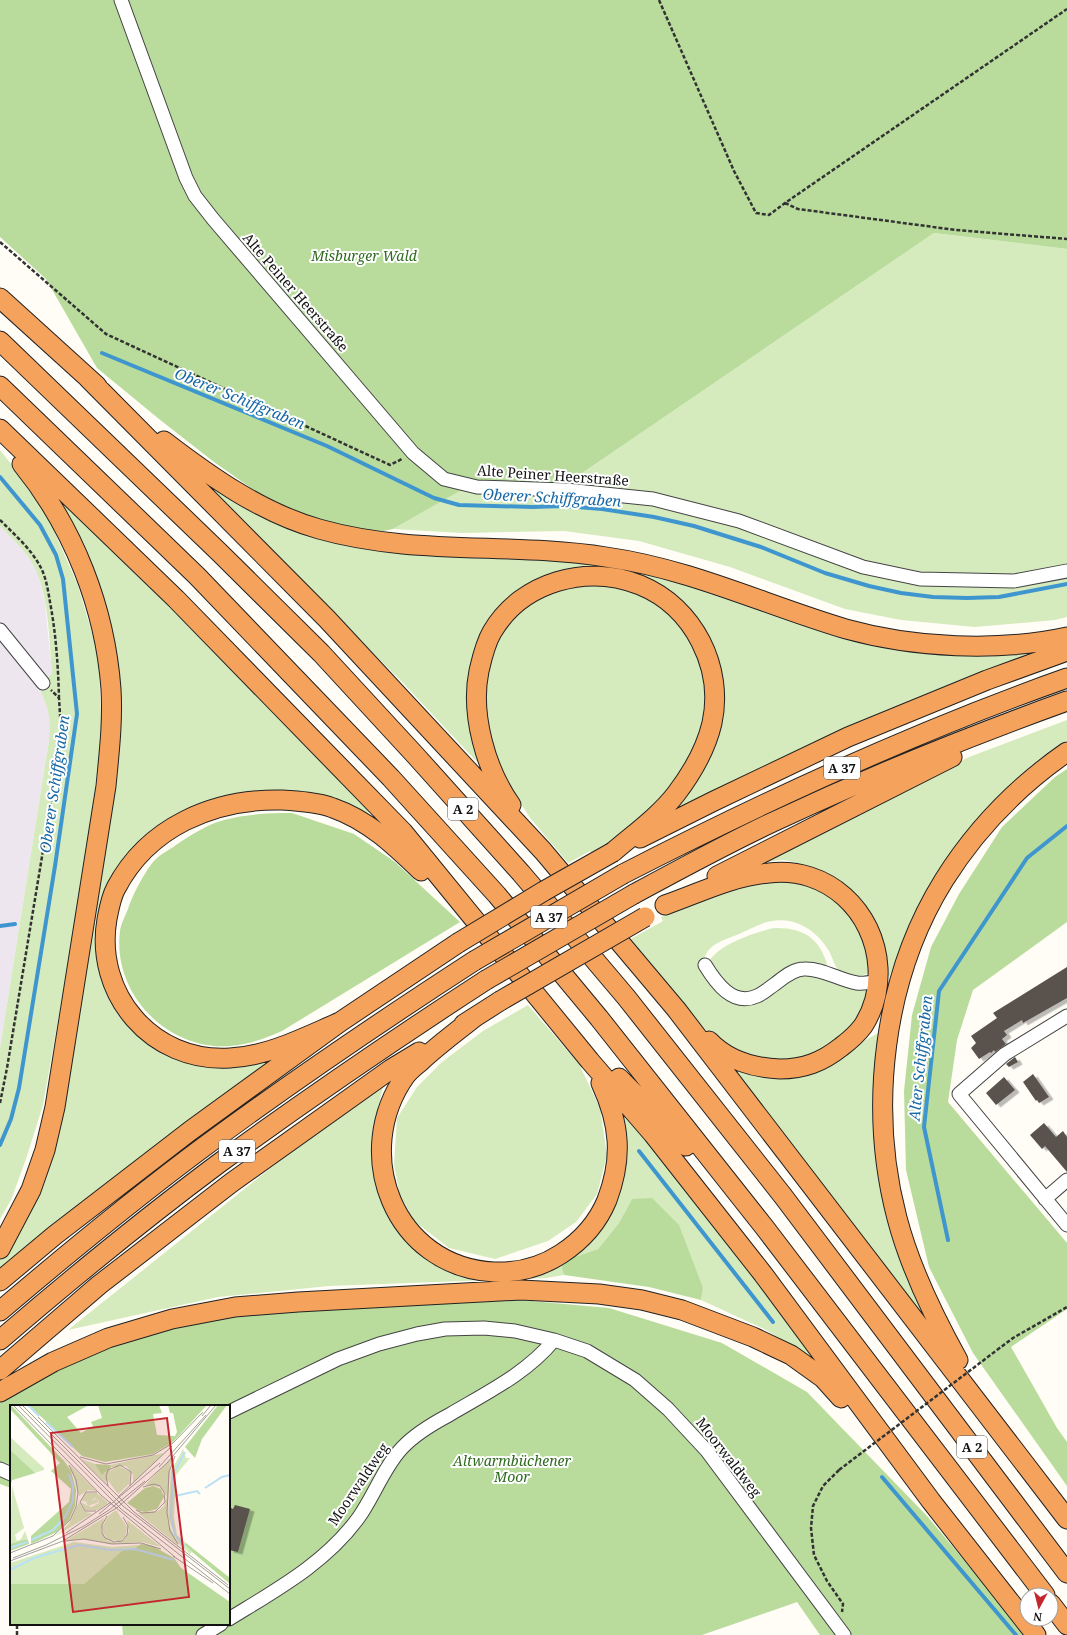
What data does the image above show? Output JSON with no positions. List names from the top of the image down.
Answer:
{
  "streets": {
    "highway": ["A 37", "A 2"],
    "street": ["Alte Peiner Heerstraße", "Moorwaldweg"]
  },
  "water": ["Oberer Schiffgraben", "Alter Schiffgraben"],
  "parks": ["Misburger Wald", "Altwarmbüchener Moor"],
  "north": "bottom"
}
